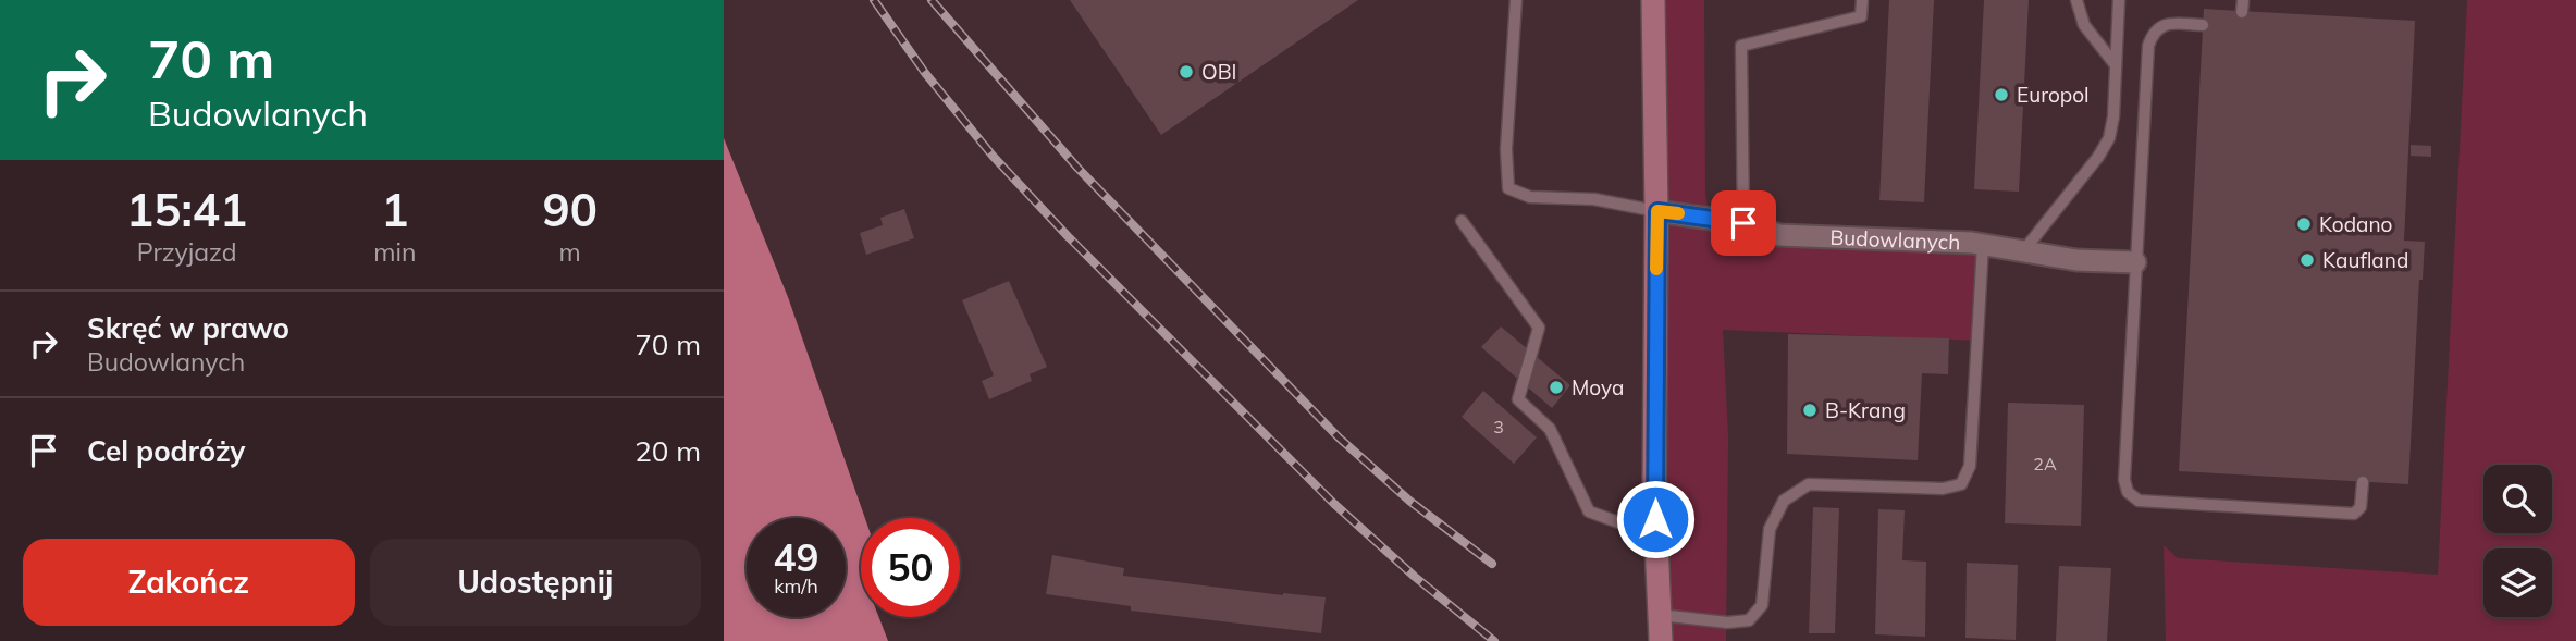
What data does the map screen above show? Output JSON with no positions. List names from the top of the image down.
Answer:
{
  "streets": {
    "street": ["Budowlanych"]
  },
  "places": [
    "OBI",
    "Europol",
    "Kodano",
    "Kaufland",
    "Moya",
    "B-Krang"
  ],
  "house_numbers": ["3", "2A"],
  "page": {
    "turn": ["70 m", "Budowlanych"],
    "eta": [
      "15:41",
      "Przyjazd",
      "1",
      "min",
      "90",
      "m"
    ],
    "list": [
      {
        "name": "Skręć w prawo",
        "note": "Budowlanych",
        "value": "70 m"
      },
      {
        "name": "Cel podróży",
        "value": "20 m"
      }
    ],
    "speed": "49 km/h",
    "limit": "50",
    "buttons": ["Zakończ", "Udostępnij"]
  }
}
